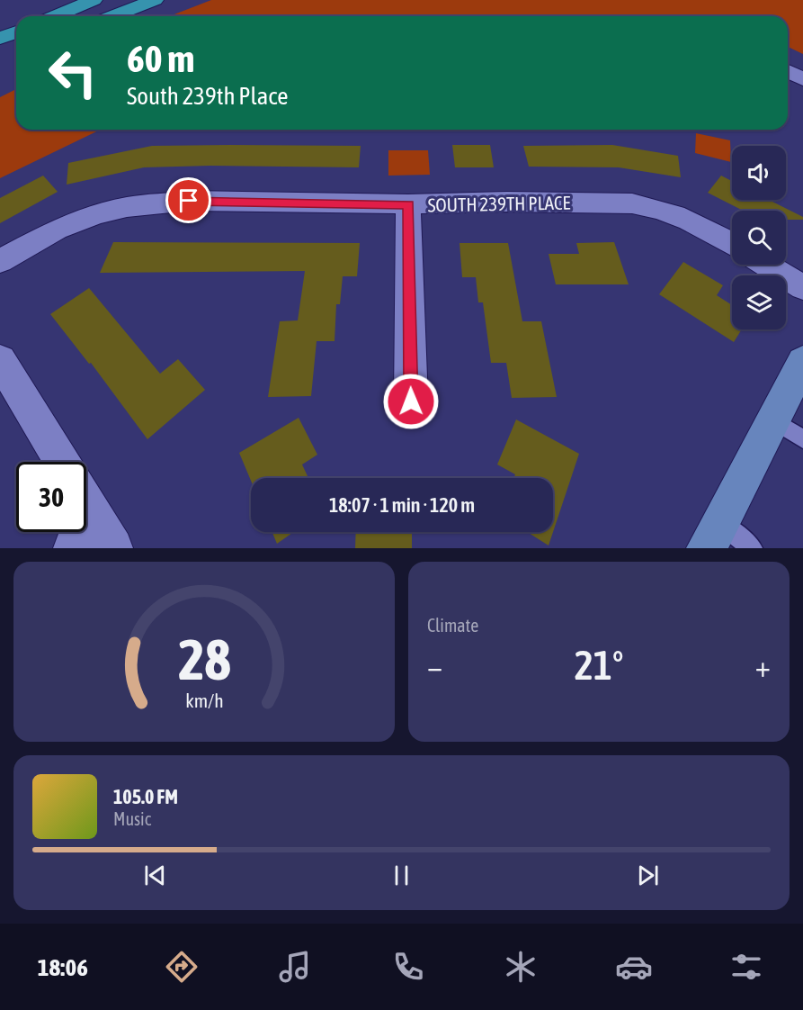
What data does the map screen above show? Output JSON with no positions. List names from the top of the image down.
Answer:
{
  "streets": {
    "street": ["SOUTH 239TH PLACE"]
  },
  "page": {
    "turn": ["60 m", "South 239th Place"],
    "limit": "30",
    "trip": "18:07 · 1 min · 120 m",
    "tile": "Climate",
    "heat": ["−", "21°", "+"],
    "song": ["105.0 FM", "Music"],
    "tabs": "18:06",
    "gauge": ["28", "km/h"]
  }
}
